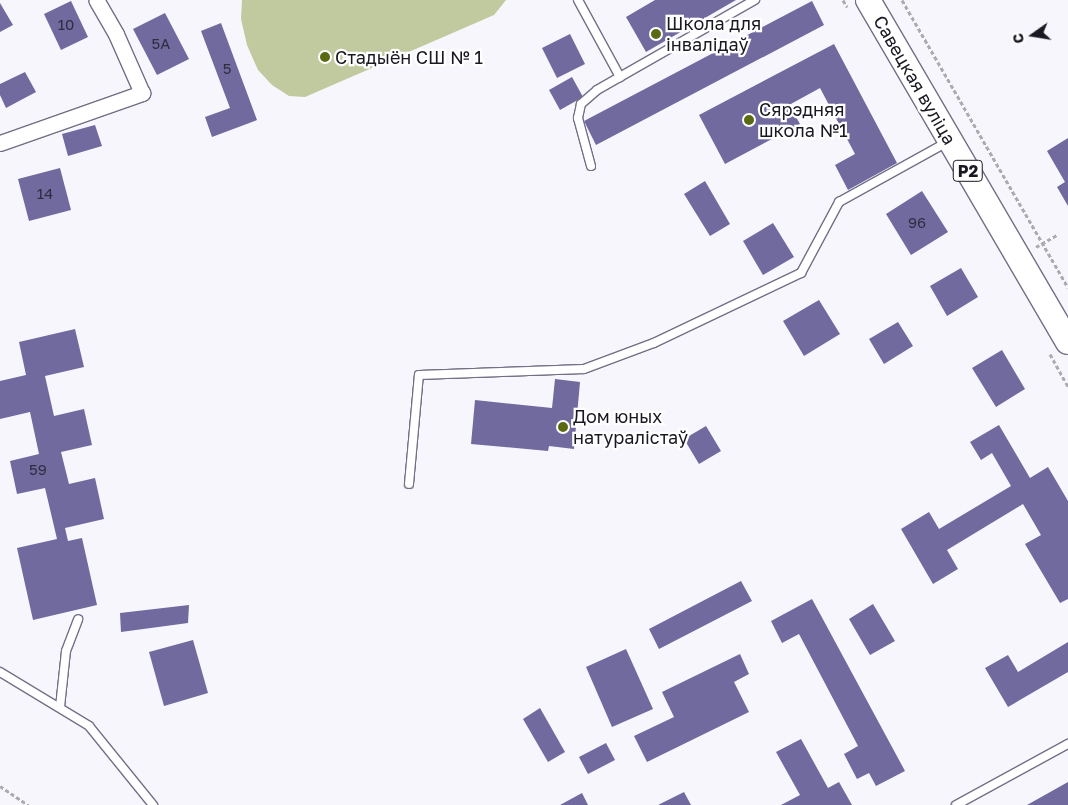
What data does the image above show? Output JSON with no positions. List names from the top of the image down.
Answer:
{
  "streets": {
    "main road": ["Савецкая вуліца", "Р2"]
  },
  "places": [
    "Школа для інвалідаў",
    "Стадыён СШ № 1",
    "Сярэдняя школа №1",
    "Дом юных натуралістаў"
  ],
  "house_numbers": [
    "10",
    "5А",
    "5",
    "14",
    "96",
    "59"
  ],
  "north": "left"
}
